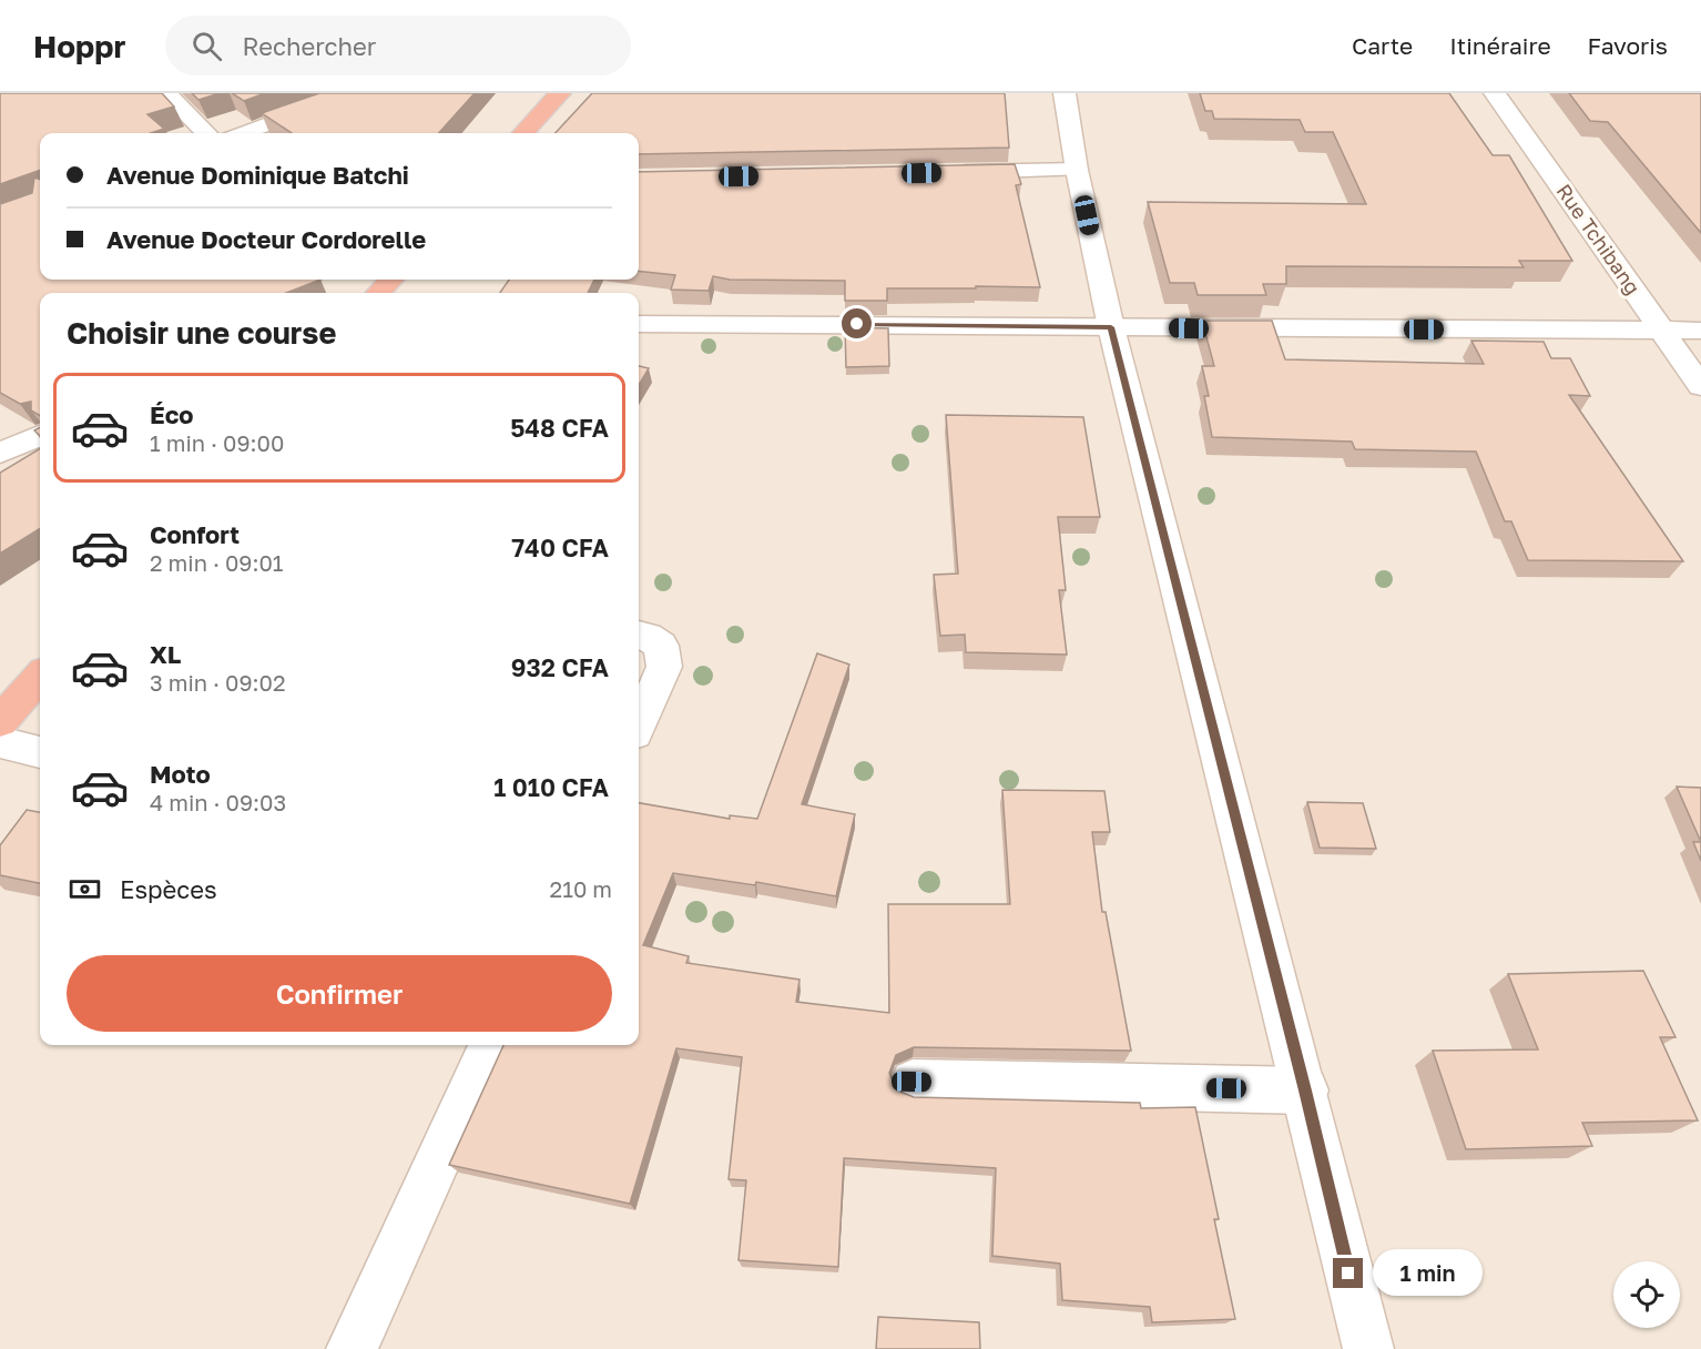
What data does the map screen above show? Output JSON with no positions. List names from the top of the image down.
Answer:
{
  "streets": {
    "street": ["Rue Tchibang"]
  },
  "page": {
    "header": "Hoppr",
    "search": "Rechercher",
    "nav": ["Carte", "Itinéraire", "Favoris"],
    "banner": ["Avenue Dominique Batchi", "Avenue Docteur Cordorelle"],
    "heading": "Choisir une course",
    "list": [
      {
        "name": "Éco",
        "note": "1 min · 09:00",
        "value": "548 CFA"
      },
      {
        "name": "Confort",
        "note": "2 min · 09:01",
        "value": "740 CFA"
      },
      {
        "name": "XL",
        "note": "3 min · 09:02",
        "value": "932 CFA"
      },
      {
        "name": "Moto",
        "note": "4 min · 09:03",
        "value": "1 010 CFA"
      }
    ],
    "pay": ["Espèces", "210 m"],
    "buttons": "Confirmer",
    "bubble": "1 min"
  }
}
